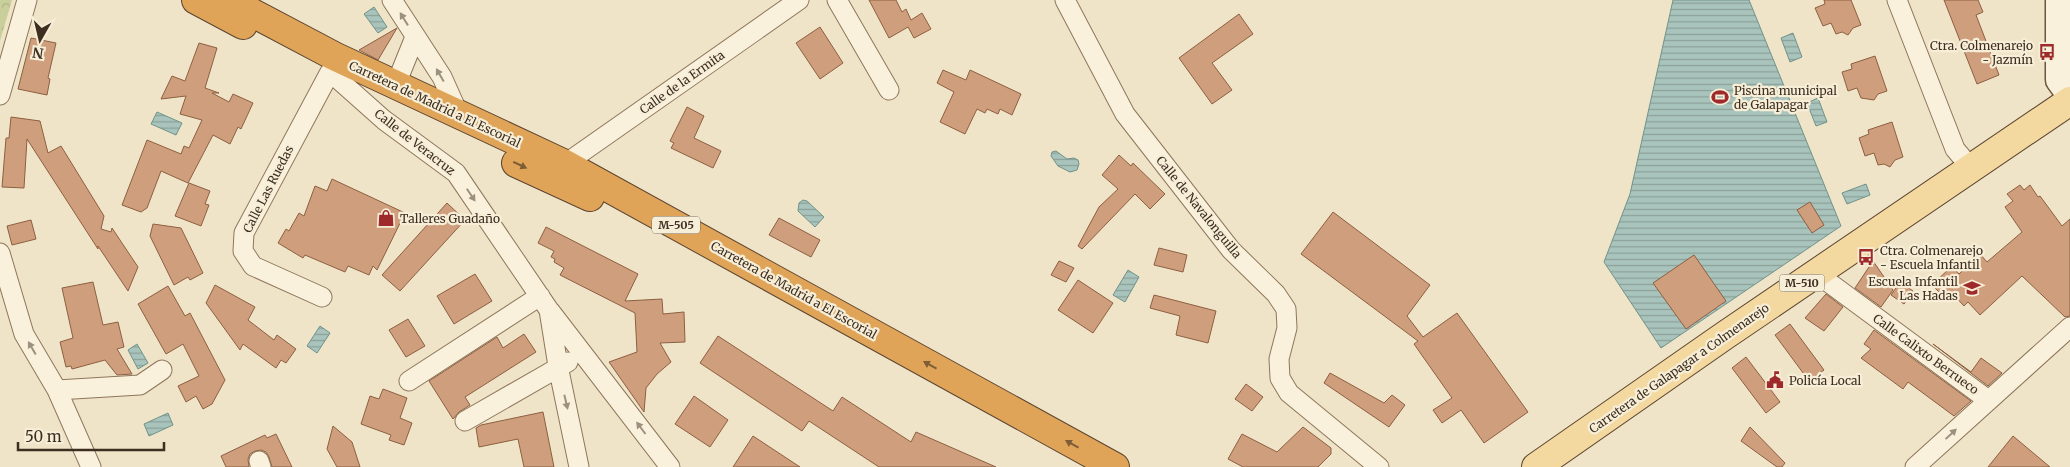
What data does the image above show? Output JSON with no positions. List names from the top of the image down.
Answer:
{
  "streets": {
    "highway": ["Carretera de Madrid a El Escorial", "M-505"],
    "main road": ["M-510", "Carretera de Galapagar a Colmenarejo"],
    "street": [
      "Calle de la Ermita",
      "Calle de Veracruz",
      "Calle Las Ruedas",
      "Calle de Navalonguilla",
      "Calle Calixto Berrueco"
    ]
  },
  "crossings": [
    ["Calle de la Ermita", "Carretera de Madrid a El Escorial"],
    ["Carretera de Madrid a El Escorial", "Calle de Veracruz"],
    ["Carretera de Madrid a El Escorial", "Calle Las Ruedas"],
    ["Calle de Veracruz", "Calle Las Ruedas"],
    ["Calle Calixto Berrueco", "Carretera de Galapagar a Colmenarejo"]
  ],
  "places": {
    "bus stop": ["Ctra. Colmenarejo - Jazmín", "Ctra. Colmenarejo - Escuela Infantil"],
    "sports": ["Piscina municipal de Galapagar"],
    "shop": ["Talleres Guadaño"],
    "school or university": ["Escuela Infantil Las Hadas"],
    "public building": ["Policía Local"]
  },
  "scale_bar": "50 m",
  "north": "bottom"
}
